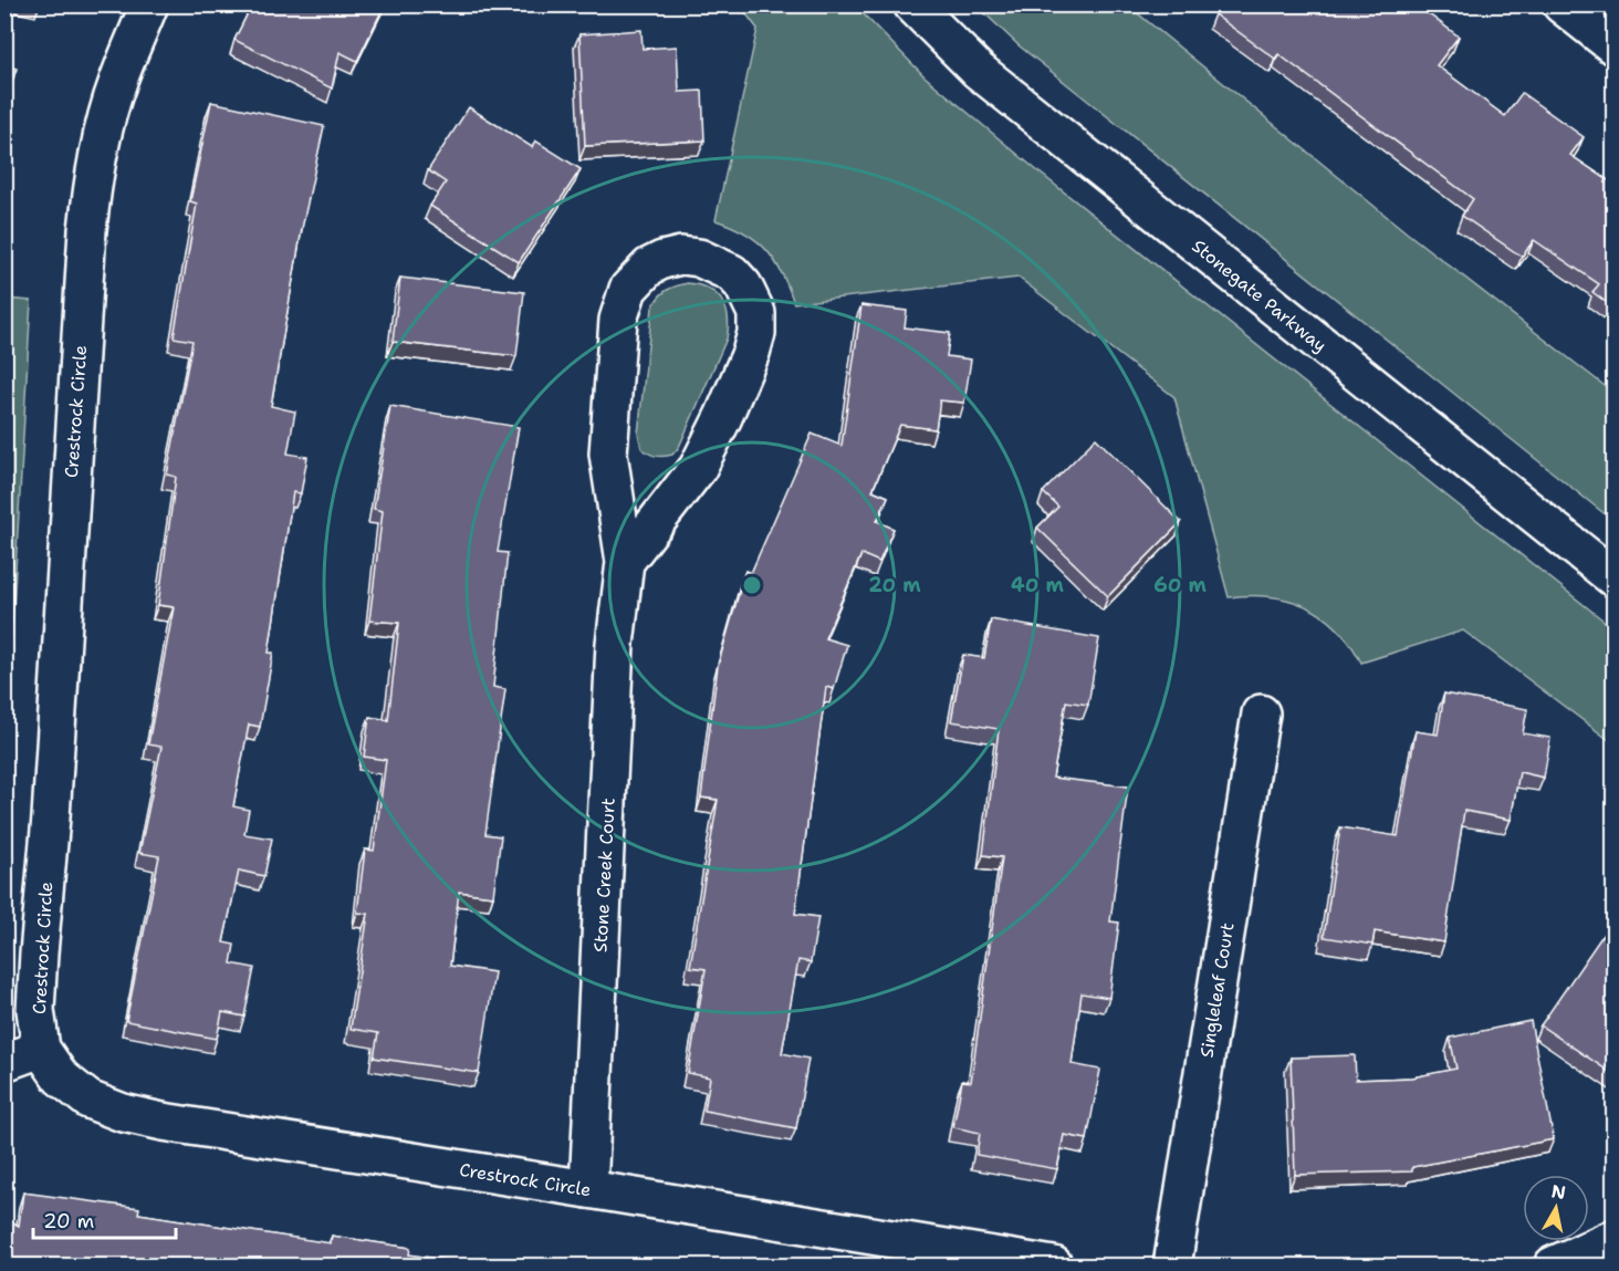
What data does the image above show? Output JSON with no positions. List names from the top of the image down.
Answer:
{
  "streets": {
    "street": [
      "Stonegate Parkway",
      "Crestrock Circle",
      "Stone Creek Court",
      "Singleleaf Court"
    ]
  },
  "crossings": [
    ["Crestrock Circle", "Stone Creek Court"]
  ],
  "scale_bar": "20 m",
  "north": "top",
  "rings": ["20 m", "40 m", "60 m"]
}
